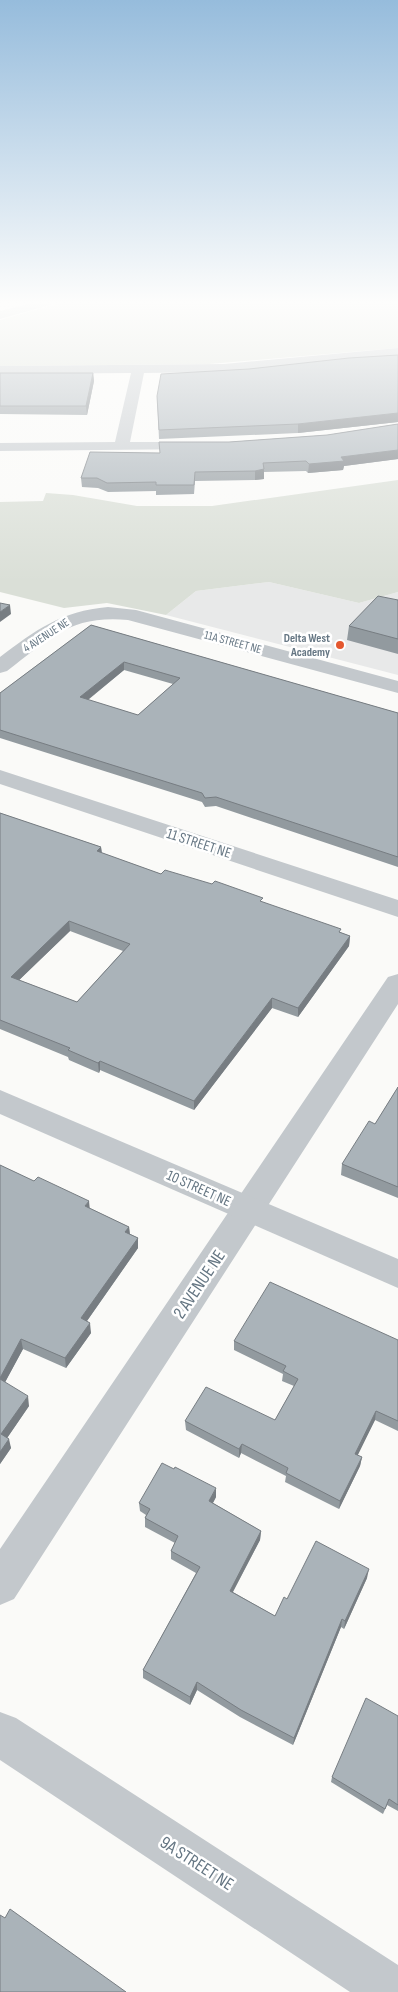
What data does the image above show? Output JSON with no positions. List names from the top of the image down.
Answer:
{
  "streets": {
    "street": [
      "4 AVENUE NE",
      "11A STREET NE",
      "11 STREET NE",
      "10 STREET NE",
      "2 AVENUE NE",
      "9A STREET NE"
    ]
  },
  "crossings": [
    ["4 AVENUE NE", "11A STREET NE"],
    ["10 STREET NE", "2 AVENUE NE"]
  ],
  "places": ["Delta West Academy"]
}
